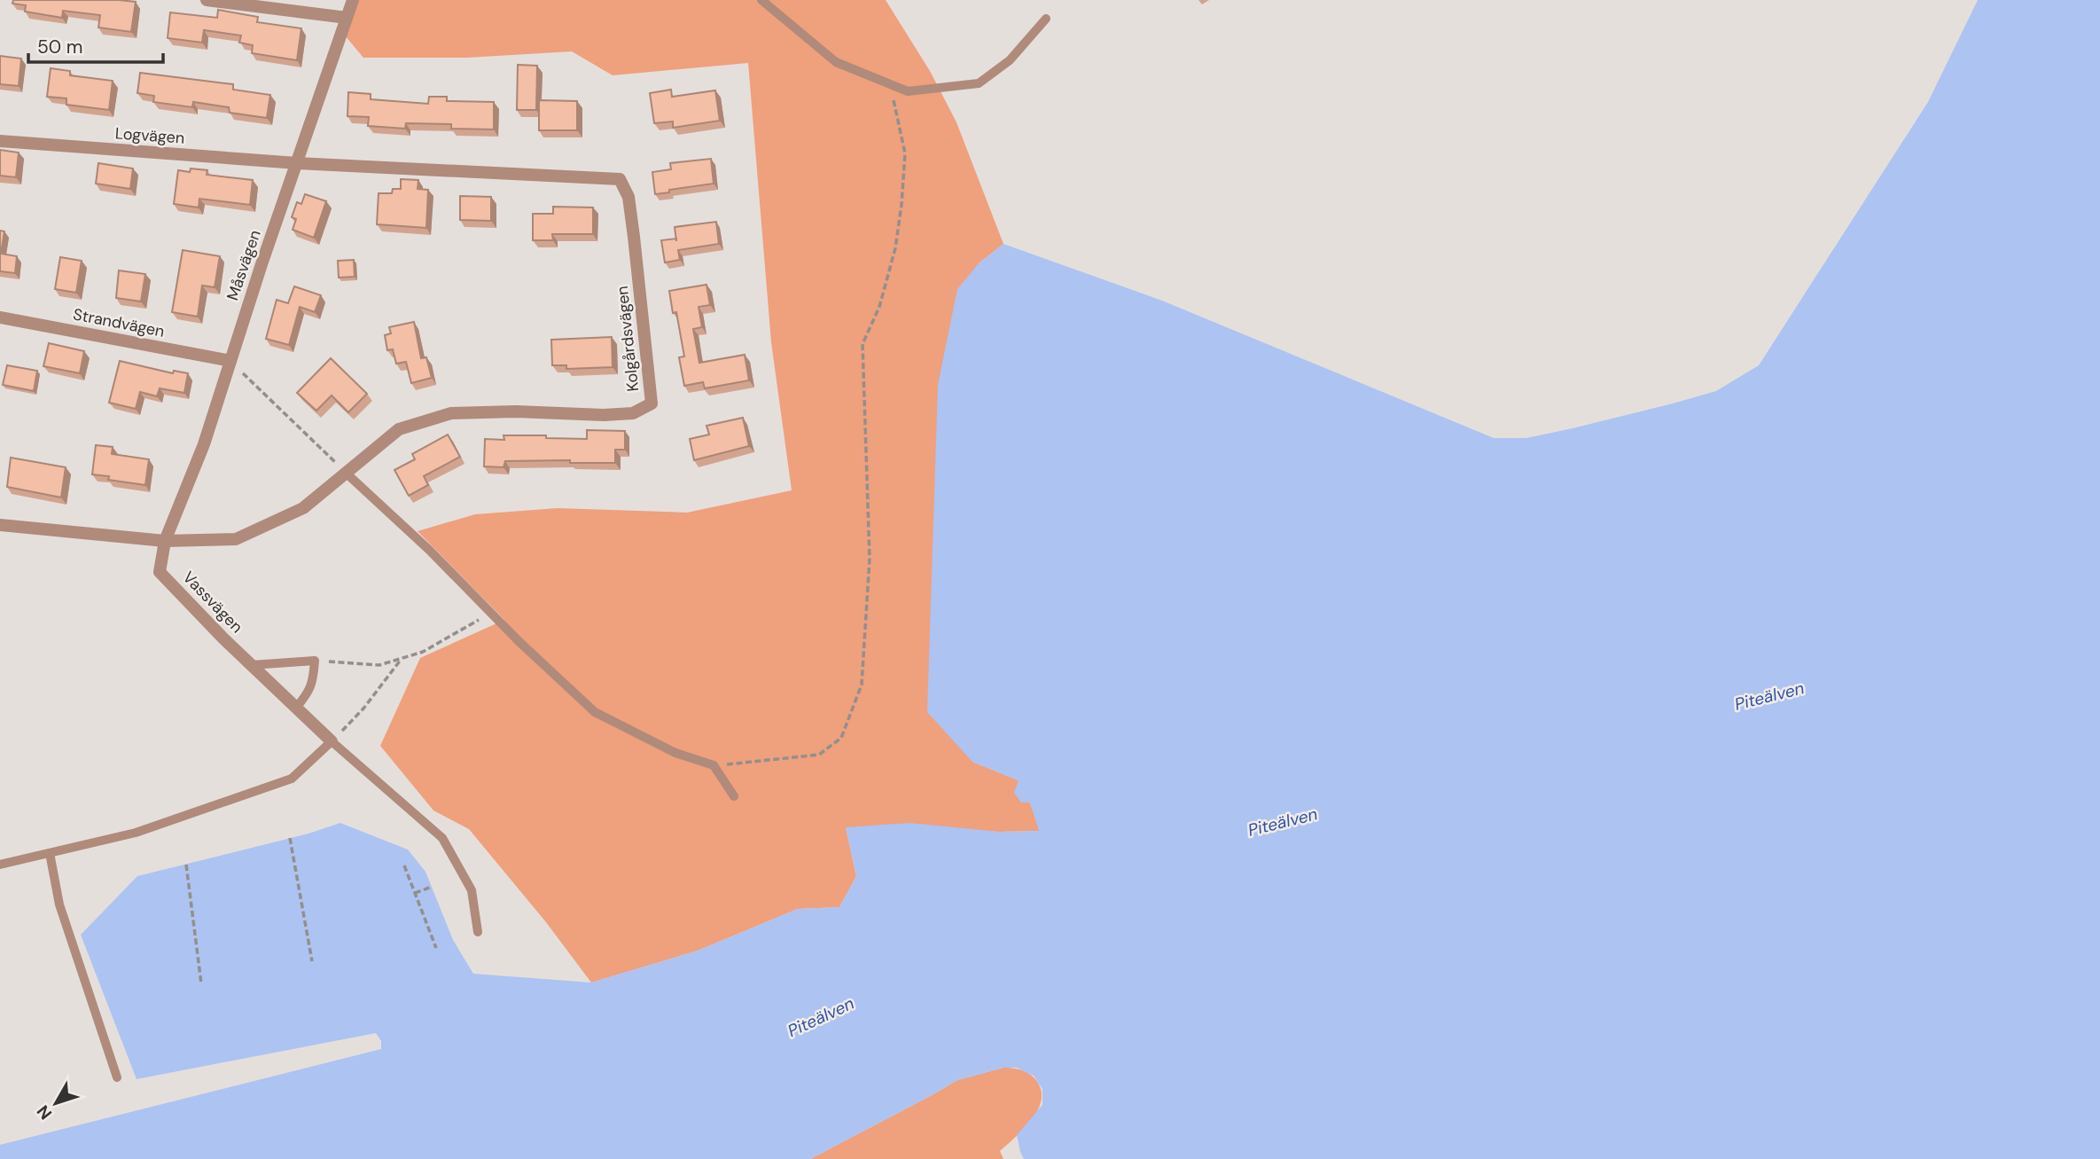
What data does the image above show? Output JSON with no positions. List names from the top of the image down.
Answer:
{
  "streets": {
    "street": [
      "Logvägen",
      "Måsvägen",
      "Strandvägen",
      "Kolgårdsvägen",
      "Vassvägen"
    ]
  },
  "crossings": [
    ["Logvägen", "Måsvägen"],
    ["Logvägen", "Kolgårdsvägen"],
    ["Måsvägen", "Strandvägen"],
    ["Måsvägen", "Kolgårdsvägen"],
    ["Måsvägen", "Vassvägen"],
    ["Kolgårdsvägen", "Vassvägen"]
  ],
  "water": ["Piteälven"],
  "scale_bar": "50 m",
  "north": "bottom left"
}
